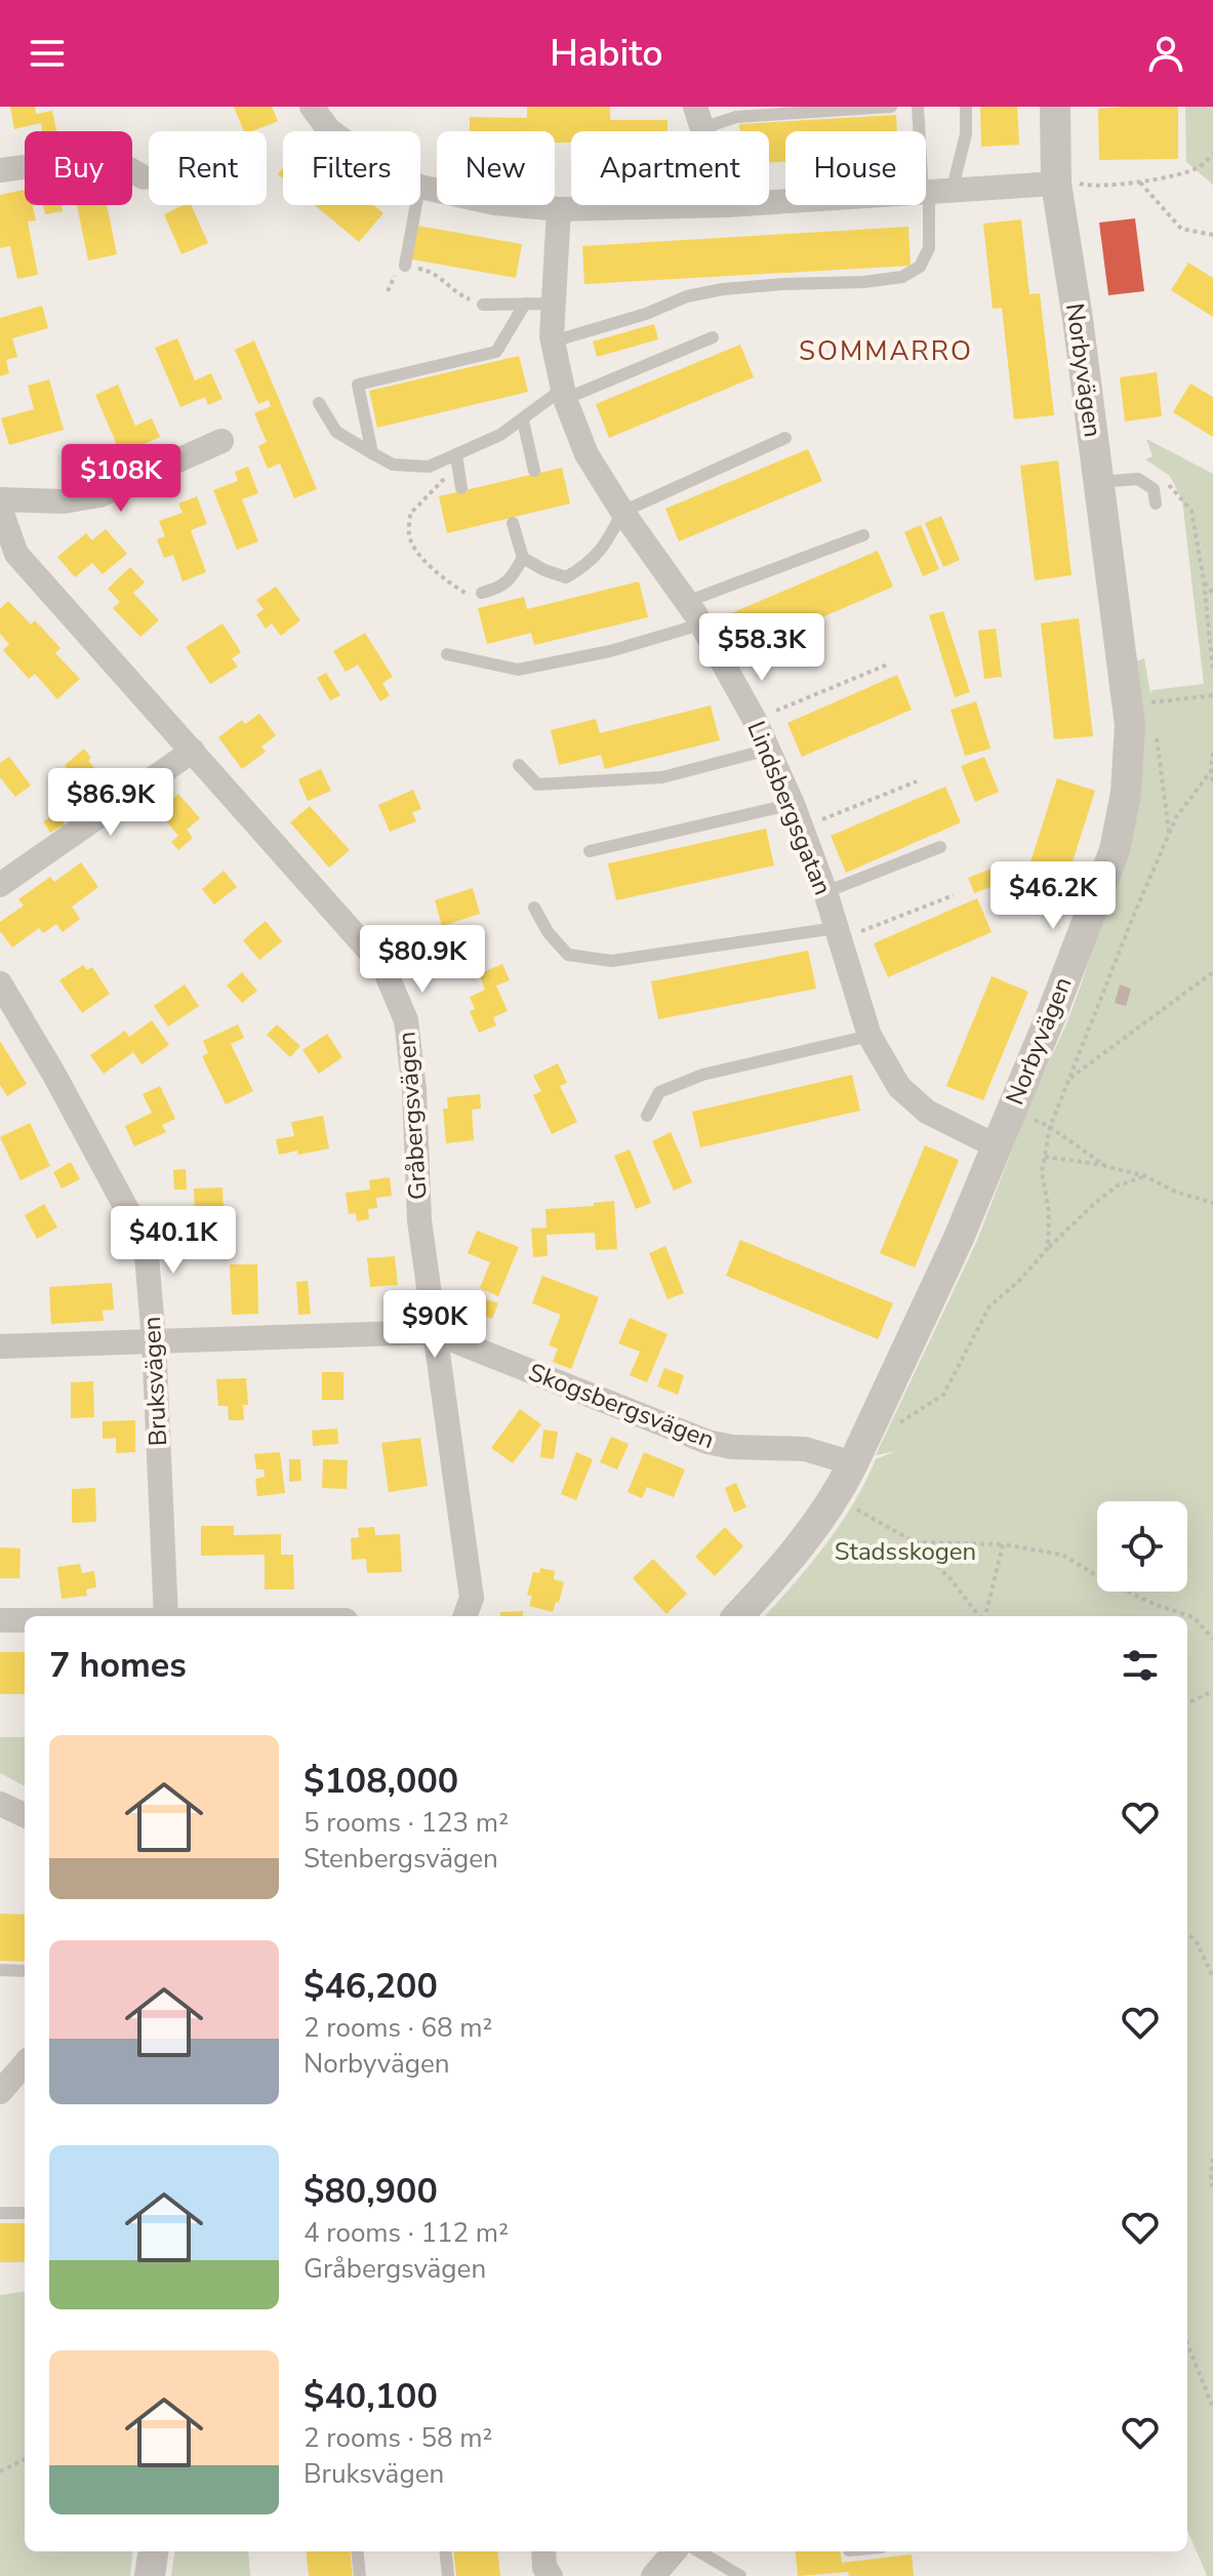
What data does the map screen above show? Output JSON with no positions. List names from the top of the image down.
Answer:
{
  "streets": {
    "street": [
      "Norbyvägen",
      "Lindsbergsgatan",
      "Gråbergsvägen",
      "Bruksvägen",
      "Skogsbergsvägen"
    ]
  },
  "crossings": [
    ["Norbyvägen", "Lindsbergsgatan"],
    ["Norbyvägen", "Skogsbergsvägen"],
    ["Gråbergsvägen", "Skogsbergsvägen"],
    ["Bruksvägen", "Skogsbergsvägen"]
  ],
  "districts": ["SOMMARRO"],
  "parks": ["Stadsskogen"],
  "page": {
    "header": "Habito",
    "chip": [
      "Buy",
      "Rent",
      "Filters",
      "New",
      "Apartment",
      "House"
    ],
    "price": [
      "$108K",
      "$58.3K",
      "$86.9K",
      "$46.2K",
      "$80.9K",
      "$40.1K",
      "$90K"
    ],
    "heading": "7 homes",
    "list": [
      {
        "name": "$108,000",
        "note": "5 rooms · 123 m² · Stenbergsvägen"
      },
      {
        "name": "$46,200",
        "note": "2 rooms · 68 m² · Norbyvägen"
      },
      {
        "name": "$80,900",
        "note": "4 rooms · 112 m² · Gråbergsvägen"
      },
      {
        "name": "$40,100",
        "note": "2 rooms · 58 m² · Bruksvägen"
      }
    ]
  }
}
